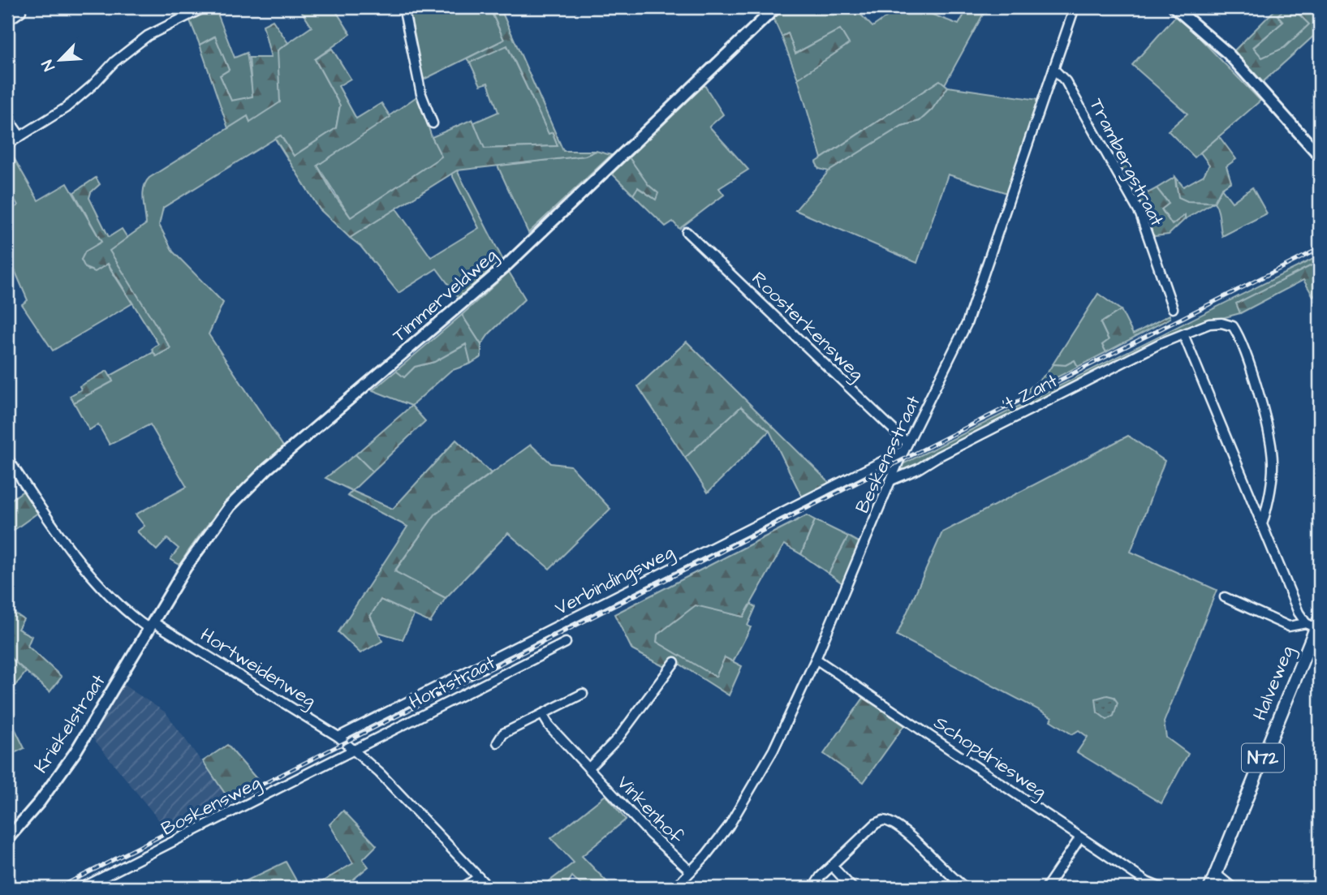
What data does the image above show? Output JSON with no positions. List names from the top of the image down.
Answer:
{
  "streets": {
    "main road": ["Halveweg", "N72"],
    "street": [
      "Trambergstraat",
      "Timmerveldweg",
      "Roosterkensweg",
      "'t Zant",
      "Beskensstraat",
      "Verbindingsweg",
      "Hortweidenweg",
      "Hortstraat",
      "Kriekelstraat",
      "Schopdriesweg",
      "Boskensweg",
      "Vinkenhof"
    ]
  },
  "crossings": [
    ["Trambergstraat", "Beskensstraat"],
    ["Timmerveldweg", "Hortweidenweg"],
    ["Timmerveldweg", "Kriekelstraat"],
    ["Roosterkensweg", "Beskensstraat"],
    ["Roosterkensweg", "Verbindingsweg"],
    ["'t Zant", "Beskensstraat"],
    ["Beskensstraat", "Verbindingsweg"],
    ["Beskensstraat", "Schopdriesweg"],
    ["Beskensstraat", "Vinkenhof"],
    ["Verbindingsweg", "Hortweidenweg"],
    ["Hortweidenweg", "Kriekelstraat"],
    ["Hortstraat", "Boskensweg"]
  ],
  "north": "bottom left"
}
